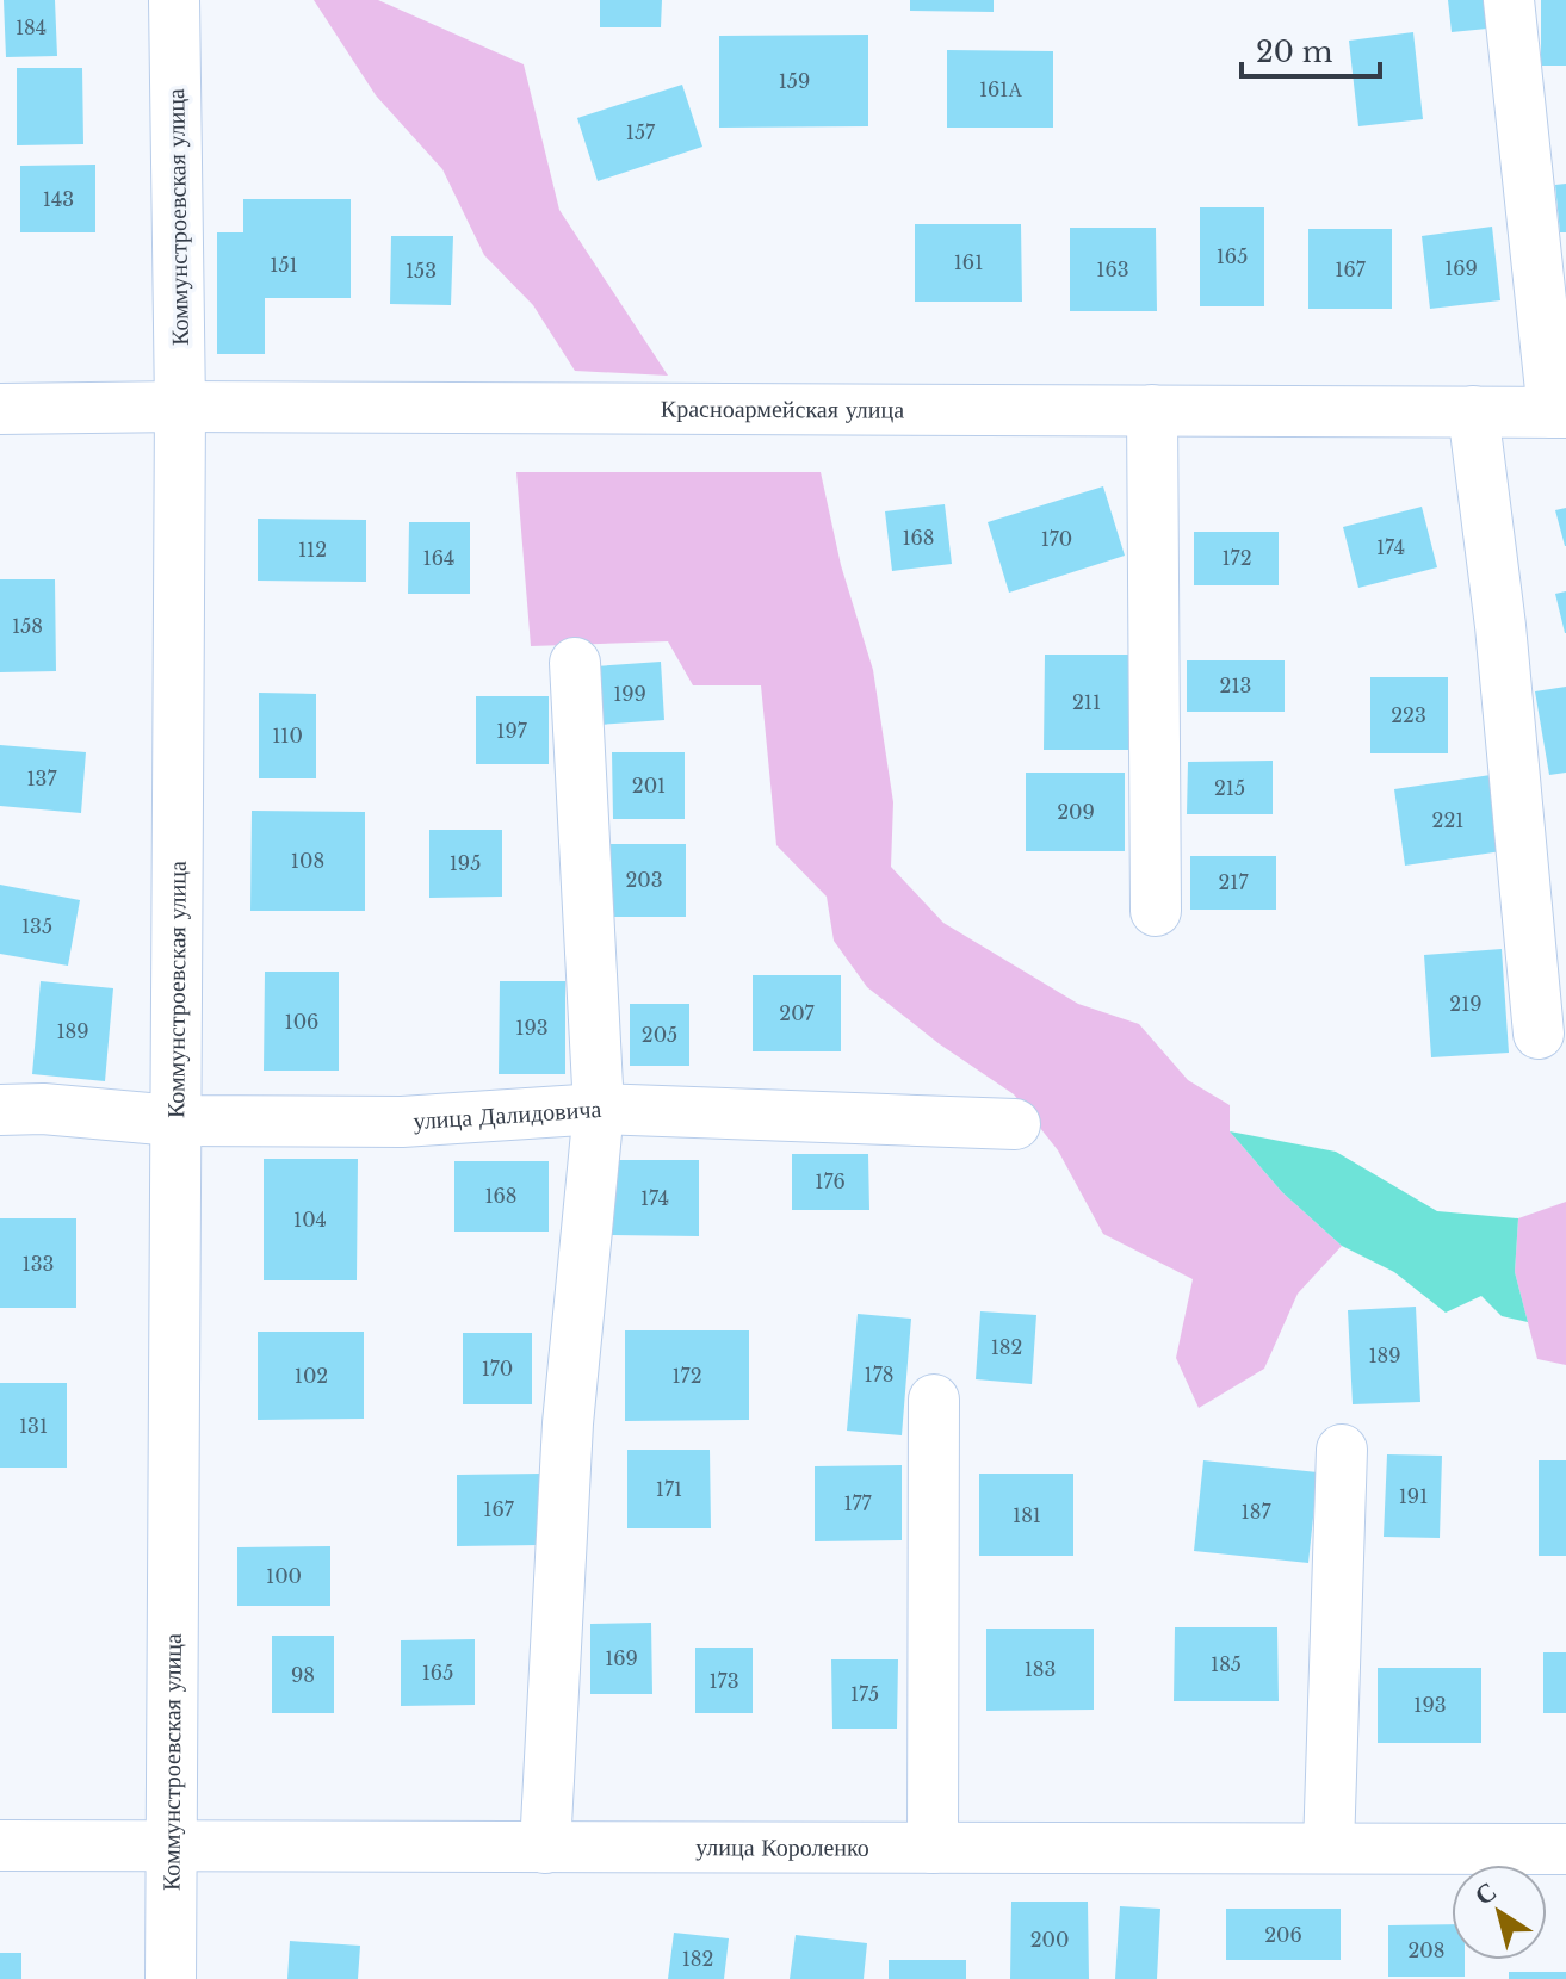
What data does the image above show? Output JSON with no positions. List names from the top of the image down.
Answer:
{
  "streets": {
    "street": [
      "Коммунстроевская улица",
      "Красноармейская улица",
      "улица Далидовича",
      "улица Короленко"
    ]
  },
  "crossings": [
    ["Коммунстроевская улица", "Красноармейская улица"],
    ["Коммунстроевская улица", "улица Далидовича"],
    ["Коммунстроевская улица", "улица Короленко"]
  ],
  "house_numbers": [
    "184",
    "159",
    "161А",
    "157",
    "143",
    "165",
    "161",
    "151",
    "169",
    "163",
    "167",
    "153",
    "168",
    "170",
    "174",
    "112",
    "164",
    "172",
    "158",
    "213",
    "199",
    "211",
    "223",
    "197",
    "110",
    "137",
    "201",
    "215",
    "209",
    "221",
    "108",
    "195",
    "203",
    "217",
    "135",
    "219",
    "207",
    "106",
    "193",
    "189",
    "205",
    "176",
    "168",
    "174",
    "104",
    "133",
    "182",
    "189",
    "170",
    "178",
    "102",
    "172",
    "131",
    "171",
    "191",
    "177",
    "167",
    "187",
    "181",
    "100",
    "169",
    "185",
    "183",
    "165",
    "98",
    "173",
    "175",
    "193",
    "206",
    "200",
    "208",
    "182"
  ],
  "scale_bar": "20 m",
  "north": "top left"
}
